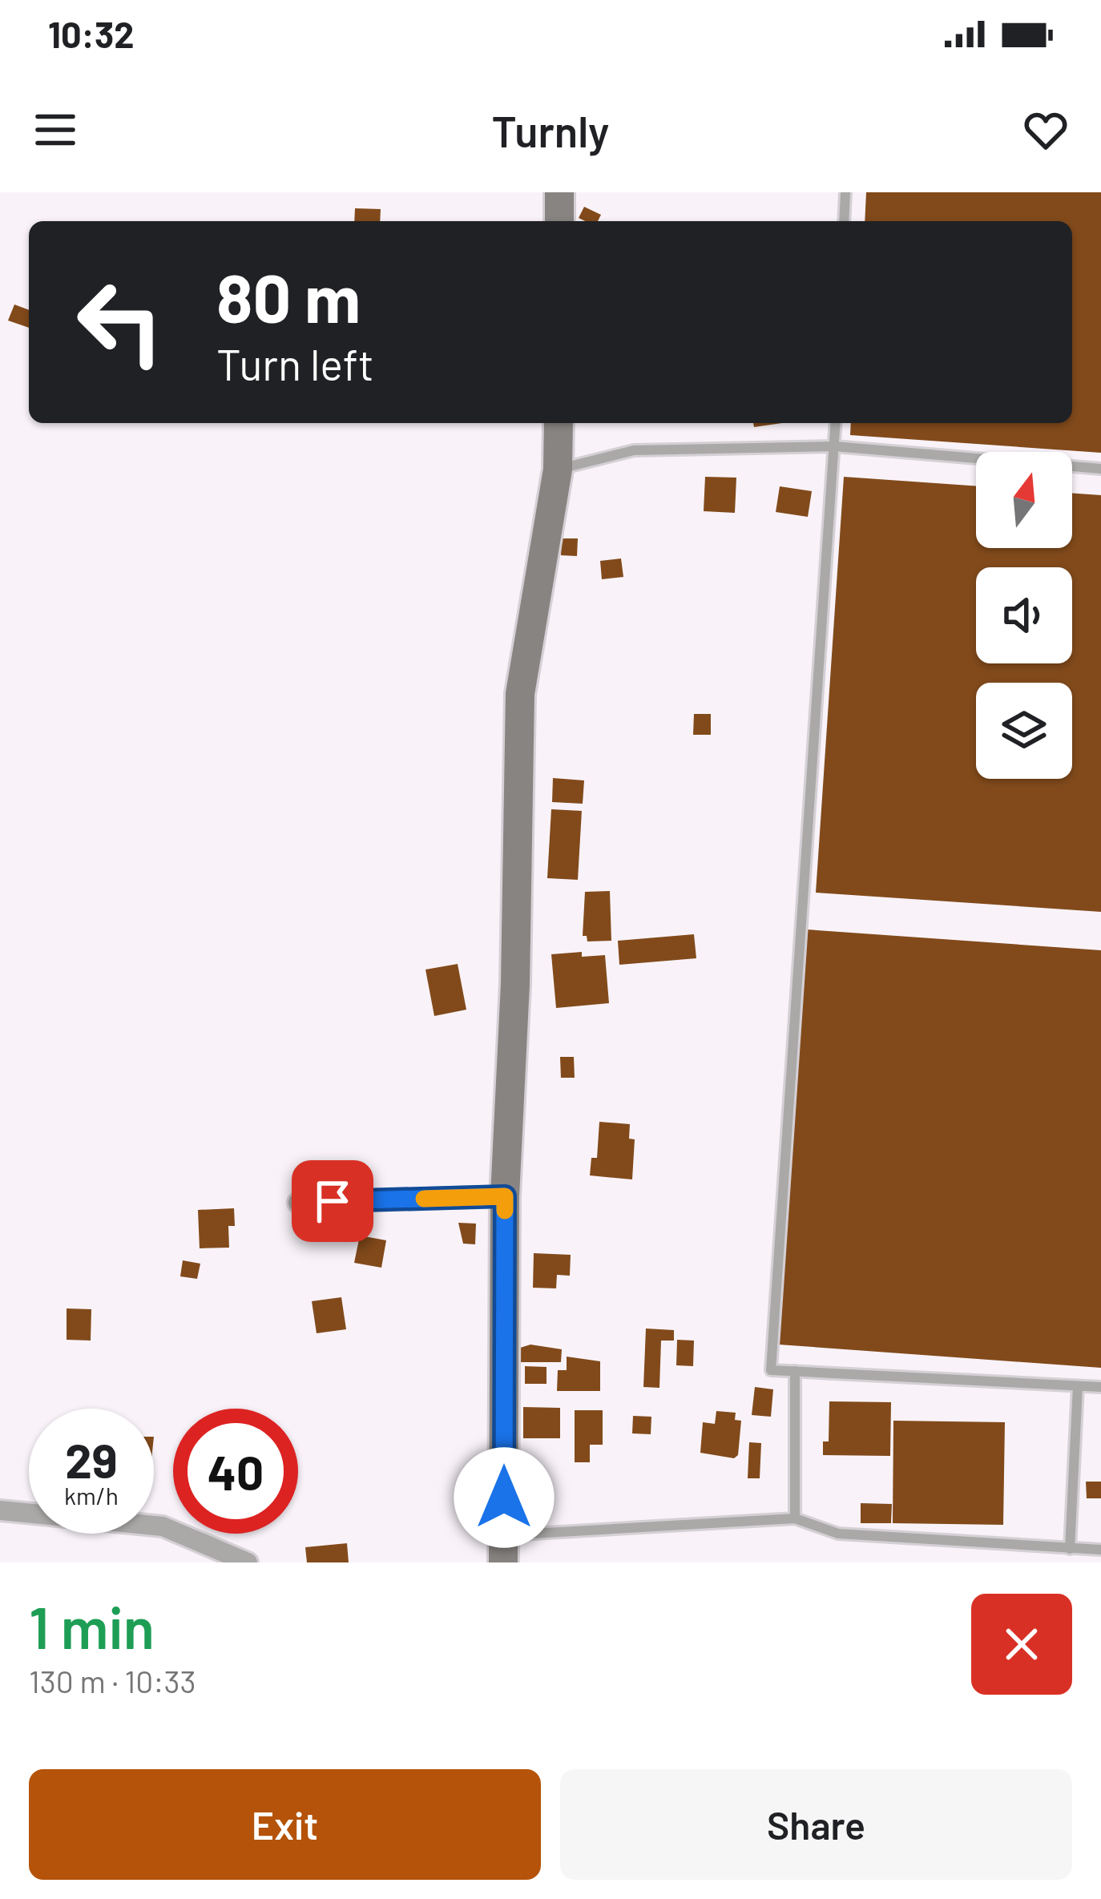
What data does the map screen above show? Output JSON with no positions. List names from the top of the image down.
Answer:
{
  "north": "top",
  "page": {
    "status": "10:32",
    "header": "Turnly",
    "turn": ["80 m", "Turn left"],
    "speed": "29 km/h",
    "limit": "40",
    "heading": ["1 min", "130 m · 10:33"],
    "buttons": ["Exit", "Share"]
  }
}
